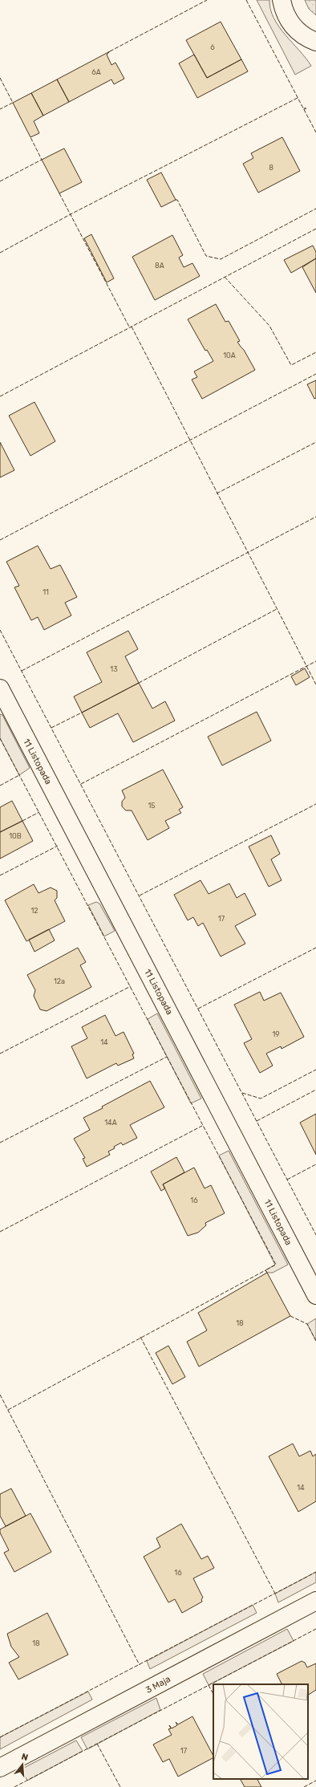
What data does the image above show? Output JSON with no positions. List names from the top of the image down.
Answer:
{
  "streets": {
    "street": ["11 Listopada", "3 Maja"]
  },
  "house_numbers": [
    "6",
    "6A",
    "8",
    "8A",
    "10A",
    "11",
    "13",
    "15",
    "10B",
    "12",
    "17",
    "12a",
    "19",
    "14",
    "14A",
    "16",
    "18",
    "14",
    "16",
    "18",
    "17"
  ],
  "north": "top"
}
